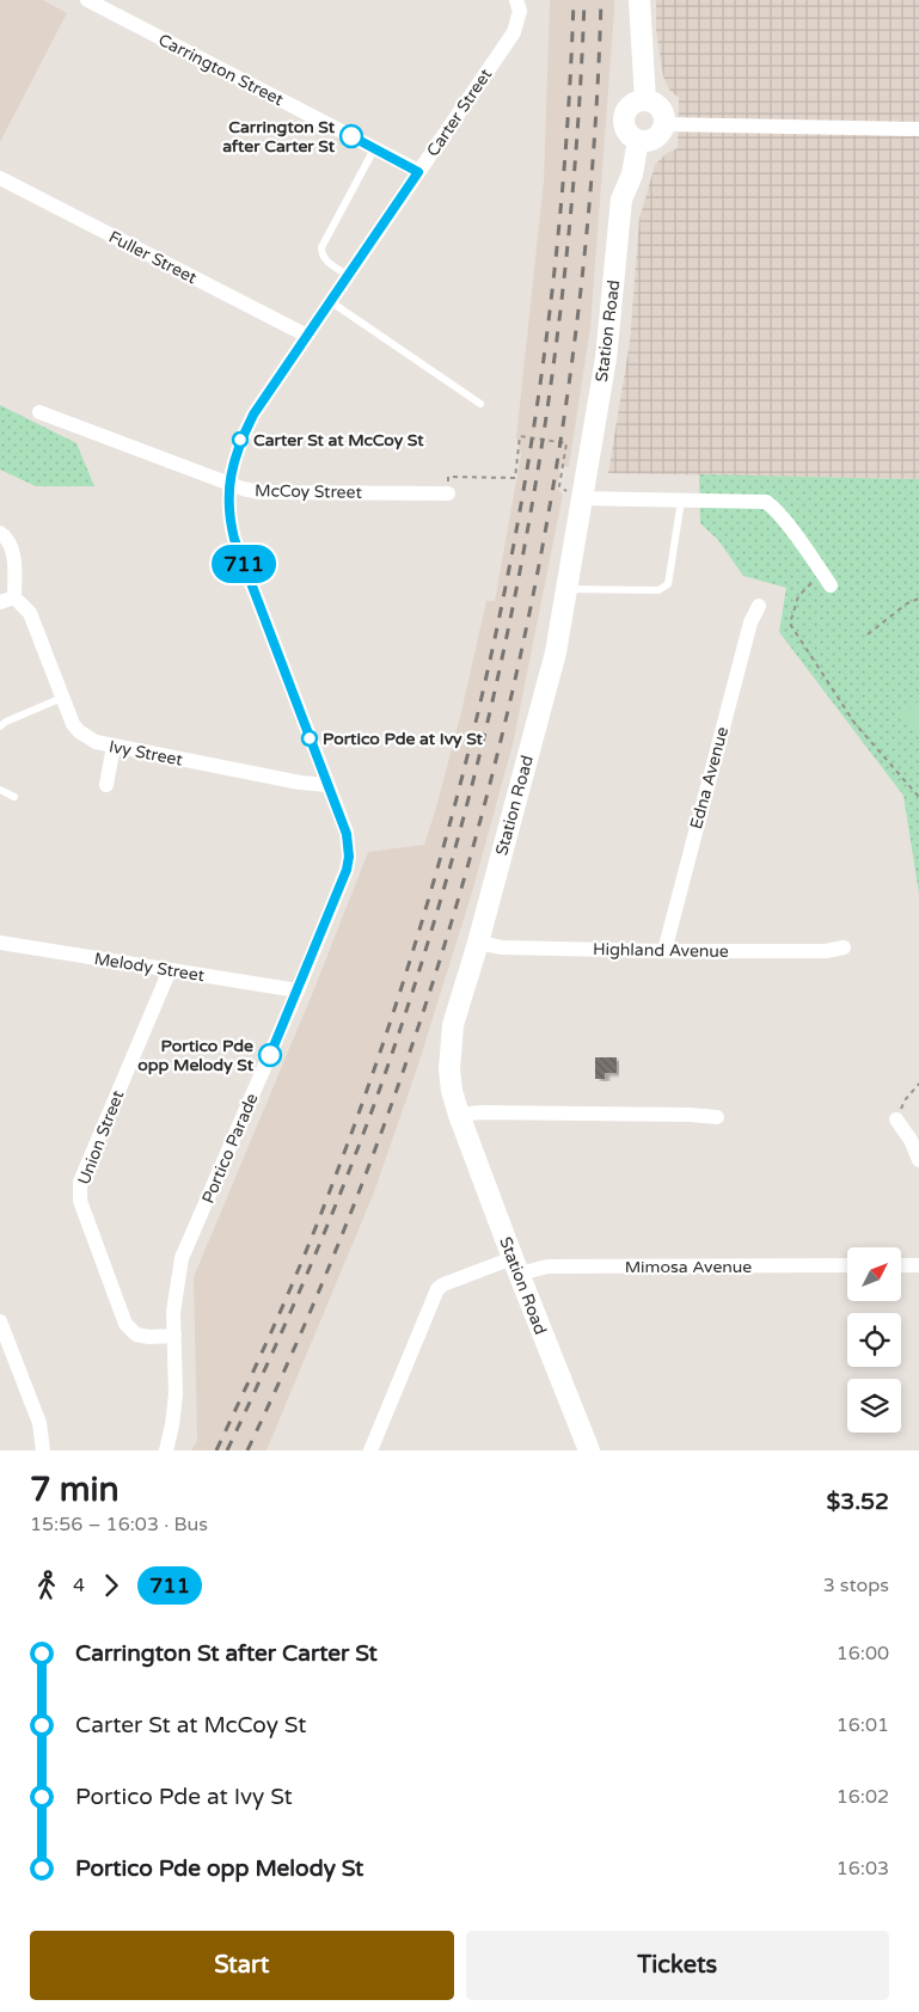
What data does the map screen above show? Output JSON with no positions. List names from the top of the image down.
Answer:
{
  "streets": {
    "main road": ["Station Road"],
    "street": [
      "Carrington Street",
      "Carter Street",
      "Fuller Street",
      "McCoy Street",
      "Ivy Street",
      "Edna Avenue",
      "Highland Avenue",
      "Melody Street",
      "Union Street",
      "Portico Parade",
      "Mimosa Avenue"
    ]
  },
  "crossings": [
    ["Carrington Street", "Carter Street"],
    ["Carter Street", "Fuller Street"],
    ["Carter Street", "McCoy Street"],
    ["Carter Street", "Portico Parade"],
    ["Station Road", "Highland Avenue"],
    ["Station Road", "Mimosa Avenue"],
    ["McCoy Street", "Portico Parade"],
    ["Ivy Street", "Portico Parade"],
    ["Edna Avenue", "Highland Avenue"],
    ["Melody Street", "Union Street"],
    ["Melody Street", "Portico Parade"],
    ["Union Street", "Portico Parade"]
  ],
  "places": [
    "Carrington St after Carter St",
    "Carter St at McCoy St",
    "Portico Pde at Ivy St",
    "Portico Pde opp Melody St"
  ],
  "lines": ["bus line 711"],
  "north": "top right",
  "page": {
    "on_map": "711",
    "heading": ["7 min", "15:56 – 16:03 · Bus", "$3.52"],
    "legs": ["4", "711", "3 stops"],
    "list": [
      {
        "name": "Carrington St after Carter St",
        "value": "16:00"
      },
      {
        "name": "Carter St at McCoy St",
        "value": "16:01"
      },
      {
        "name": "Portico Pde at Ivy St",
        "value": "16:02"
      },
      {
        "name": "Portico Pde opp Melody St",
        "value": "16:03"
      }
    ],
    "buttons": ["Start", "Tickets"]
  }
}
